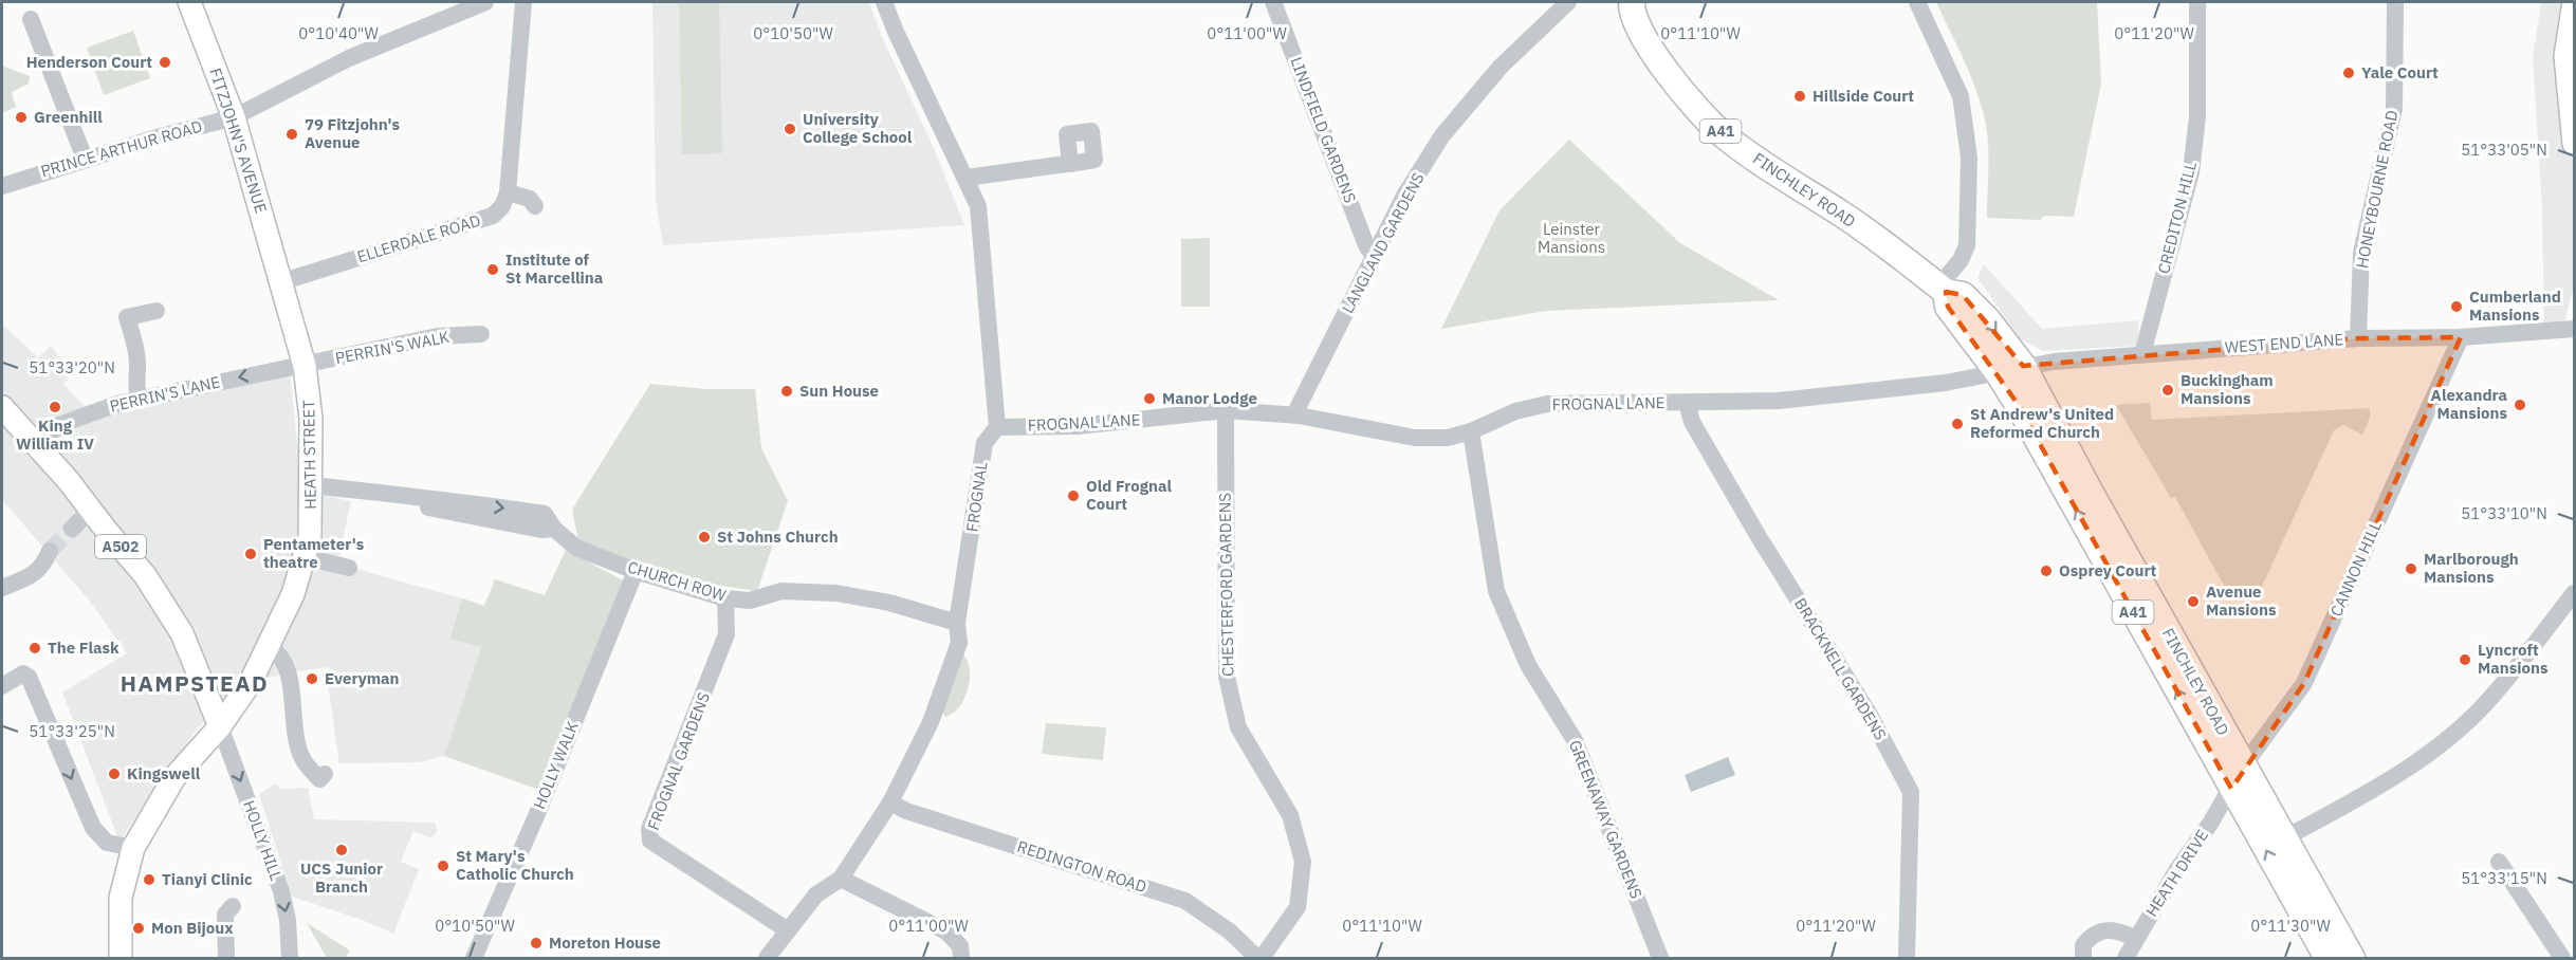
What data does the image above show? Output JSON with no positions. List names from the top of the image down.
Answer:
{
  "streets": {
    "highway": ["A41", "FINCHLEY ROAD"],
    "main road": ["FITZJOHN'S AVENUE", "HEATH STREET", "A502"],
    "street": [
      "LINDFIELD GARDENS",
      "PRINCE ARTHUR ROAD",
      "HONEYBOURNE ROAD",
      "CREDITON HILL",
      "ELLERDALE ROAD",
      "LANGLAND GARDENS",
      "WEST END LANE",
      "PERRIN'S WALK",
      "PERRIN'S LANE",
      "FROGNAL LANE",
      "FROGNAL",
      "CANNON HILL",
      "CHURCH ROW",
      "CHESTERFORD GARDENS",
      "BRACKNELL GARDENS",
      "FROGNAL GARDENS",
      "HOLLY WALK",
      "GREENAWAY GARDENS",
      "HOLLY HILL",
      "REDINGTON ROAD",
      "HEATH DRIVE"
    ]
  },
  "crossings": [
    ["LINDFIELD GARDENS", "LANGLAND GARDENS"],
    ["FITZJOHN'S AVENUE", "PRINCE ARTHUR ROAD"],
    ["FITZJOHN'S AVENUE", "ELLERDALE ROAD"],
    ["FITZJOHN'S AVENUE", "HEATH STREET"],
    ["HONEYBOURNE ROAD", "WEST END LANE"],
    ["FINCHLEY ROAD", "WEST END LANE"],
    ["FINCHLEY ROAD", "FROGNAL LANE"],
    ["FINCHLEY ROAD", "CANNON HILL"],
    ["FINCHLEY ROAD", "HEATH DRIVE"],
    ["CREDITON HILL", "WEST END LANE"],
    ["ELLERDALE ROAD", "HEATH STREET"],
    ["LANGLAND GARDENS", "FROGNAL LANE"],
    ["WEST END LANE", "FROGNAL LANE"],
    ["WEST END LANE", "CANNON HILL"],
    ["PERRIN'S WALK", "PERRIN'S LANE"],
    ["PERRIN'S WALK", "HEATH STREET"],
    ["PERRIN'S LANE", "HEATH STREET"],
    ["PERRIN'S LANE", "A502"],
    ["FROGNAL LANE", "FROGNAL"],
    ["FROGNAL LANE", "CHESTERFORD GARDENS"],
    ["FROGNAL LANE", "BRACKNELL GARDENS"],
    ["FROGNAL LANE", "GREENAWAY GARDENS"],
    ["HEATH STREET", "A502"],
    ["HEATH STREET", "CHURCH ROW"],
    ["HEATH STREET", "HOLLY HILL"],
    ["FROGNAL", "CHURCH ROW"],
    ["FROGNAL", "FROGNAL GARDENS"],
    ["FROGNAL", "REDINGTON ROAD"],
    ["A502", "HOLLY HILL"],
    ["CANNON HILL", "HEATH DRIVE"],
    ["CHURCH ROW", "FROGNAL GARDENS"],
    ["CHURCH ROW", "HOLLY WALK"],
    ["CHESTERFORD GARDENS", "REDINGTON ROAD"]
  ],
  "one_way": ["PERRIN'S LANE", "HOLLY HILL"],
  "districts": ["HAMPSTEAD"],
  "parks": ["Leinster Mansions"],
  "places": [
    "Henderson Court",
    "Yale Court",
    "Hillside Court",
    "Greenhill",
    "University College School",
    "79 Fitzjohn's Avenue",
    "Institute of St Marcellina",
    "Cumberland Mansions",
    "Buckingham Mansions",
    "Sun House",
    "Manor Lodge",
    "Alexandra Mansions",
    "King William IV",
    "St Andrew's United Reformed Church",
    "Old Frognal Court",
    "St Johns Church",
    "Pentameter's theatre",
    "Marlborough Mansions",
    "Osprey Court",
    "Avenue Mansions",
    "The Flask",
    "Lyncroft Mansions",
    "Everyman",
    "Kingswell",
    "UCS Junior Branch",
    "St Mary's Catholic Church",
    "Tianyi Clinic",
    "Mon Bijoux",
    "Moreton House"
  ],
  "coordinates": [
    "0°11'10\"W",
    "0°11'20\"W",
    "0°10'40\"W",
    "0°10'50\"W",
    "0°11'00\"W",
    "51°33'05\"N",
    "51°33'20\"N",
    "51°33'10\"N",
    "51°33'25\"N",
    "51°33'15\"N",
    "0°11'30\"W"
  ]
}
